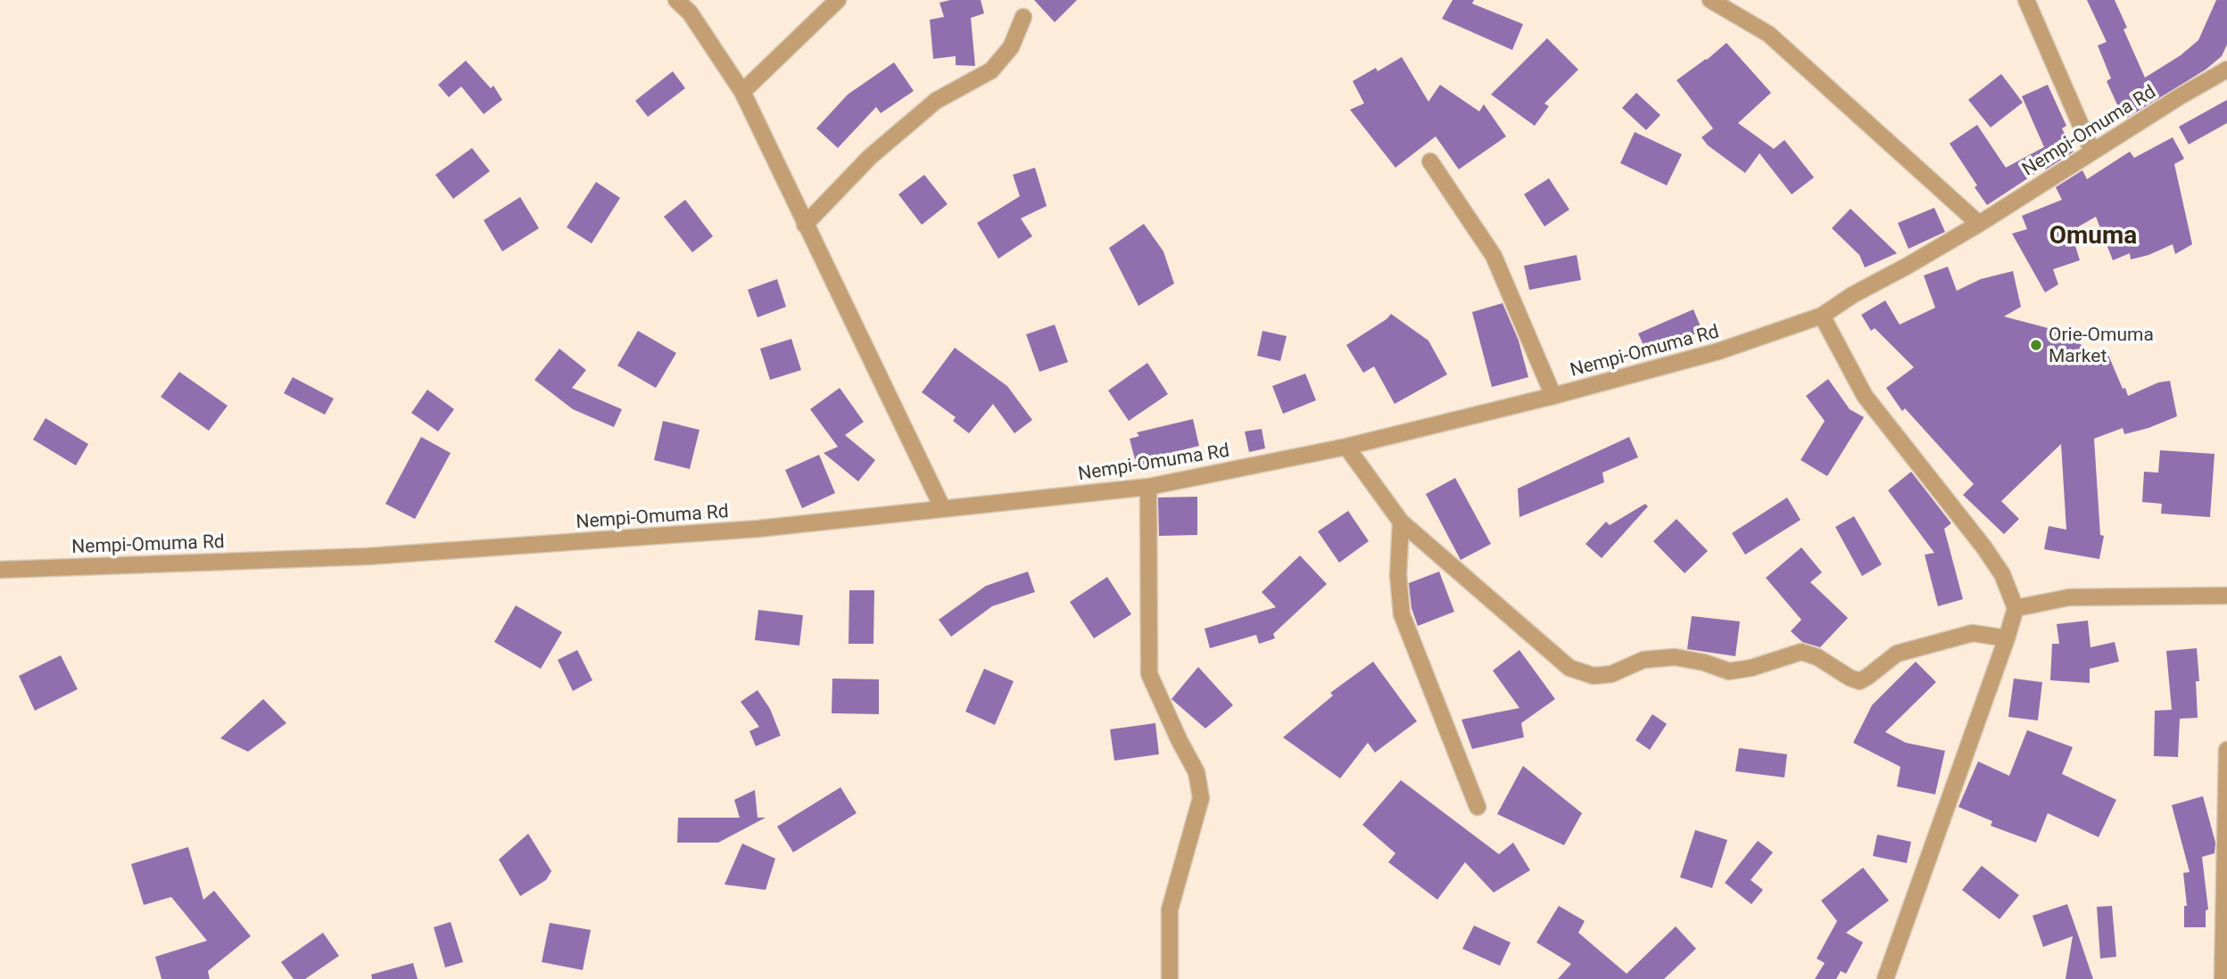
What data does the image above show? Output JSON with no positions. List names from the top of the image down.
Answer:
{
  "streets": {
    "street": ["Nempi-Omuma Rd"]
  },
  "districts": ["Omuma"],
  "places": ["Orie-Omuma Market"]
}
